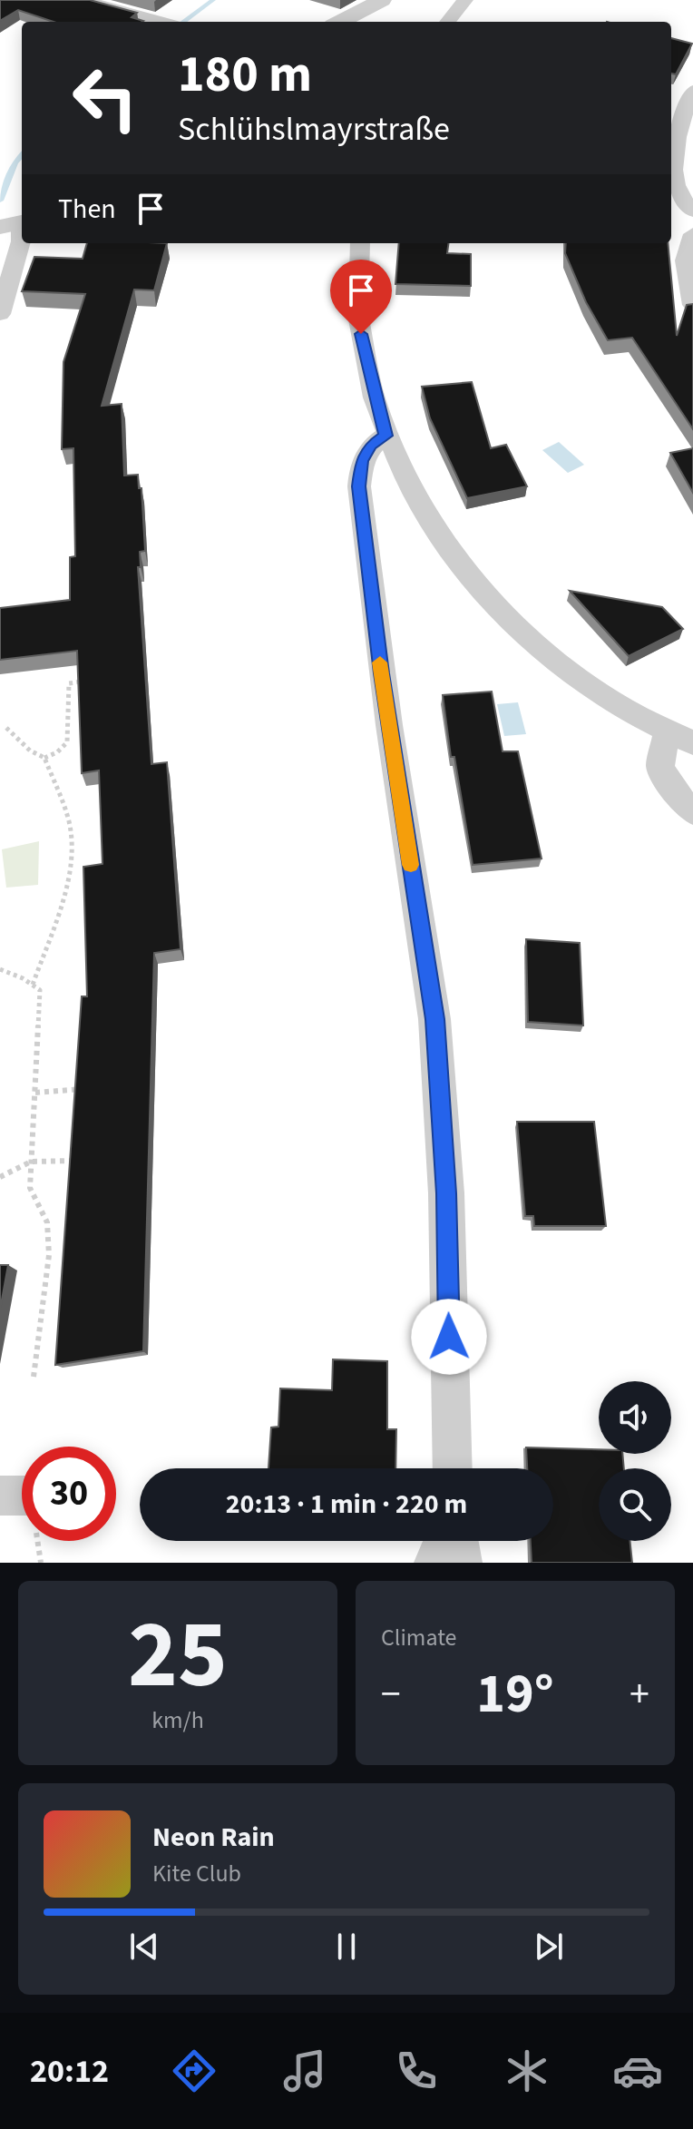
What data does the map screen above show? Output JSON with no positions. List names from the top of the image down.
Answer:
{
  "page": {
    "turn": ["180 m", "Schlühslmayrstraße"],
    "then": "Then",
    "limit": "30",
    "trip": "20:13 · 1 min · 220 m",
    "tile": [
      ["25", "km/h"],
      "Climate"
    ],
    "heat": ["−", "19°", "+"],
    "song": ["Neon Rain", "Kite Club"],
    "tabs": "20:12"
  }
}
